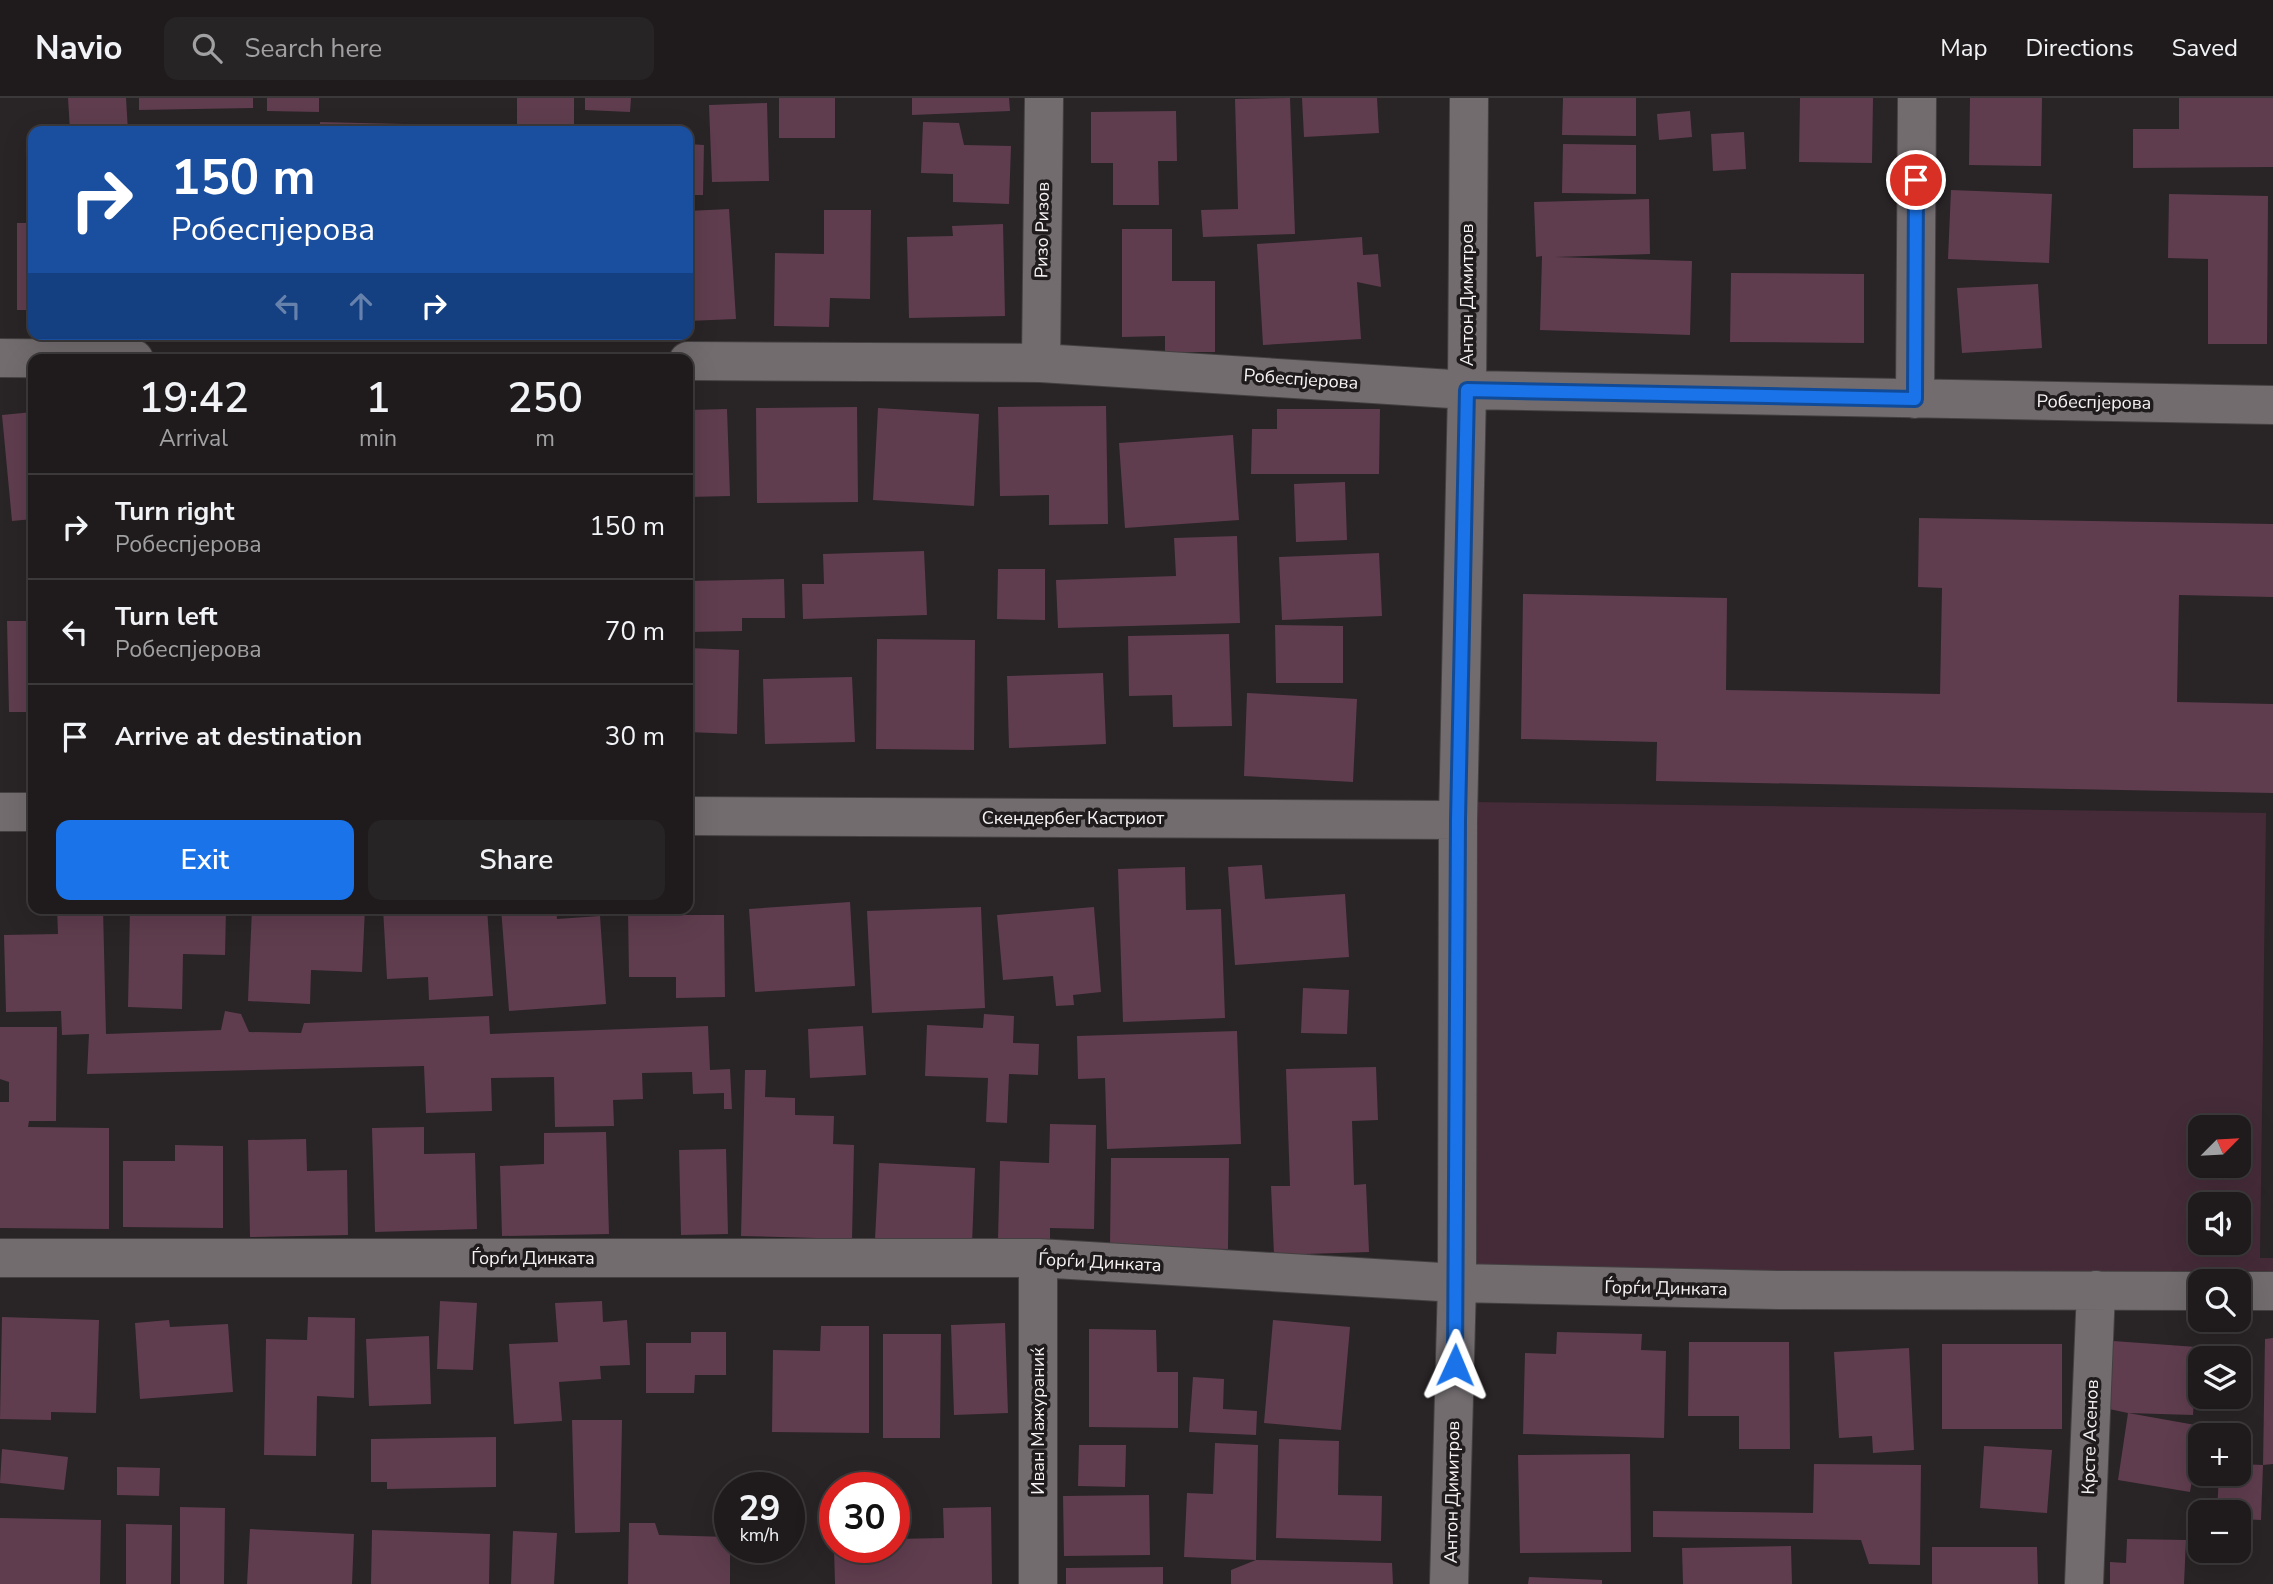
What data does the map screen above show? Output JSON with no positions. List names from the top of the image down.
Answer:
{
  "streets": {
    "street": [
      "Ризо Ризов",
      "Антон Димитров",
      "Робеспјерова",
      "Скендербег Кастриот",
      "Ѓорѓи Динката",
      "Иван Мажураниќ",
      "Крсте Асенов"
    ]
  },
  "crossings": [
    ["Ризо Ризов", "Робеспјерова"],
    ["Антон Димитров", "Робеспјерова"],
    ["Антон Димитров", "Скендербег Кастриот"],
    ["Антон Димитров", "Ѓорѓи Динката"],
    ["Ѓорѓи Динката", "Иван Мажураниќ"],
    ["Ѓорѓи Динката", "Крсте Асенов"]
  ],
  "north": "top right",
  "page": {
    "header": "Navio",
    "search": "Search here",
    "nav": ["Map", "Directions", "Saved"],
    "turn": ["150 m", "Робеспјерова"],
    "eta": [
      "19:42",
      "Arrival",
      "1",
      "min",
      "250",
      "m"
    ],
    "list": [
      {
        "name": "Turn right",
        "note": "Робеспјерова",
        "value": "150 m"
      },
      {
        "name": "Turn left",
        "note": "Робеспјерова",
        "value": "70 m"
      },
      {
        "name": "Arrive at destination",
        "value": "30 m"
      }
    ],
    "buttons": ["Exit", "Share"],
    "map_buttons": ["+", "−"],
    "speed": "29 km/h",
    "limit": "30"
  }
}
